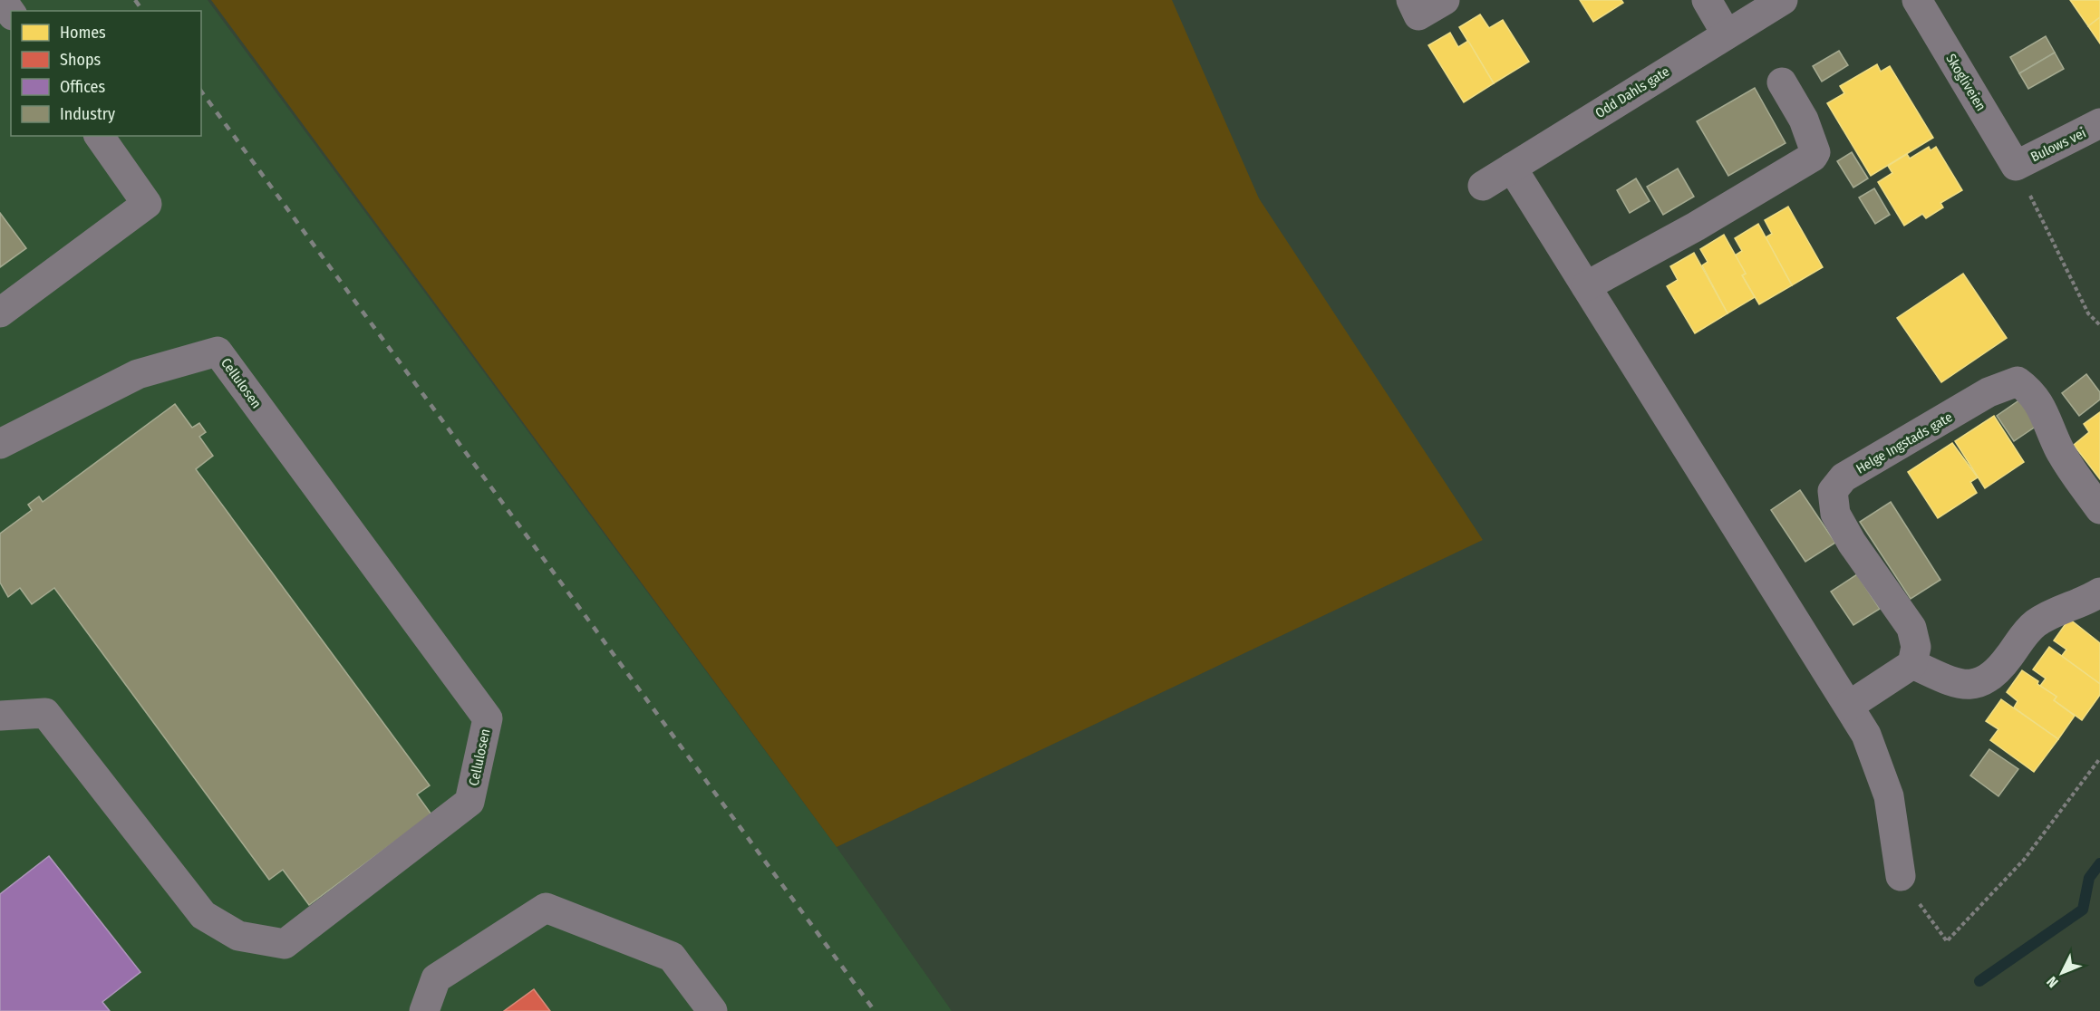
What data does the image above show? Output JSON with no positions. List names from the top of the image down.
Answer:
{
  "streets": {
    "street": [
      "Skogliveien",
      "Odd Dahls gate",
      "Bulows vei",
      "Cellulosen",
      "Helge Ingstads gate"
    ]
  },
  "crossings": [
    ["Skogliveien", "Bulows vei"]
  ],
  "legend": [
    "Homes",
    "Shops",
    "Offices",
    "Industry"
  ],
  "north": "bottom left"
}
